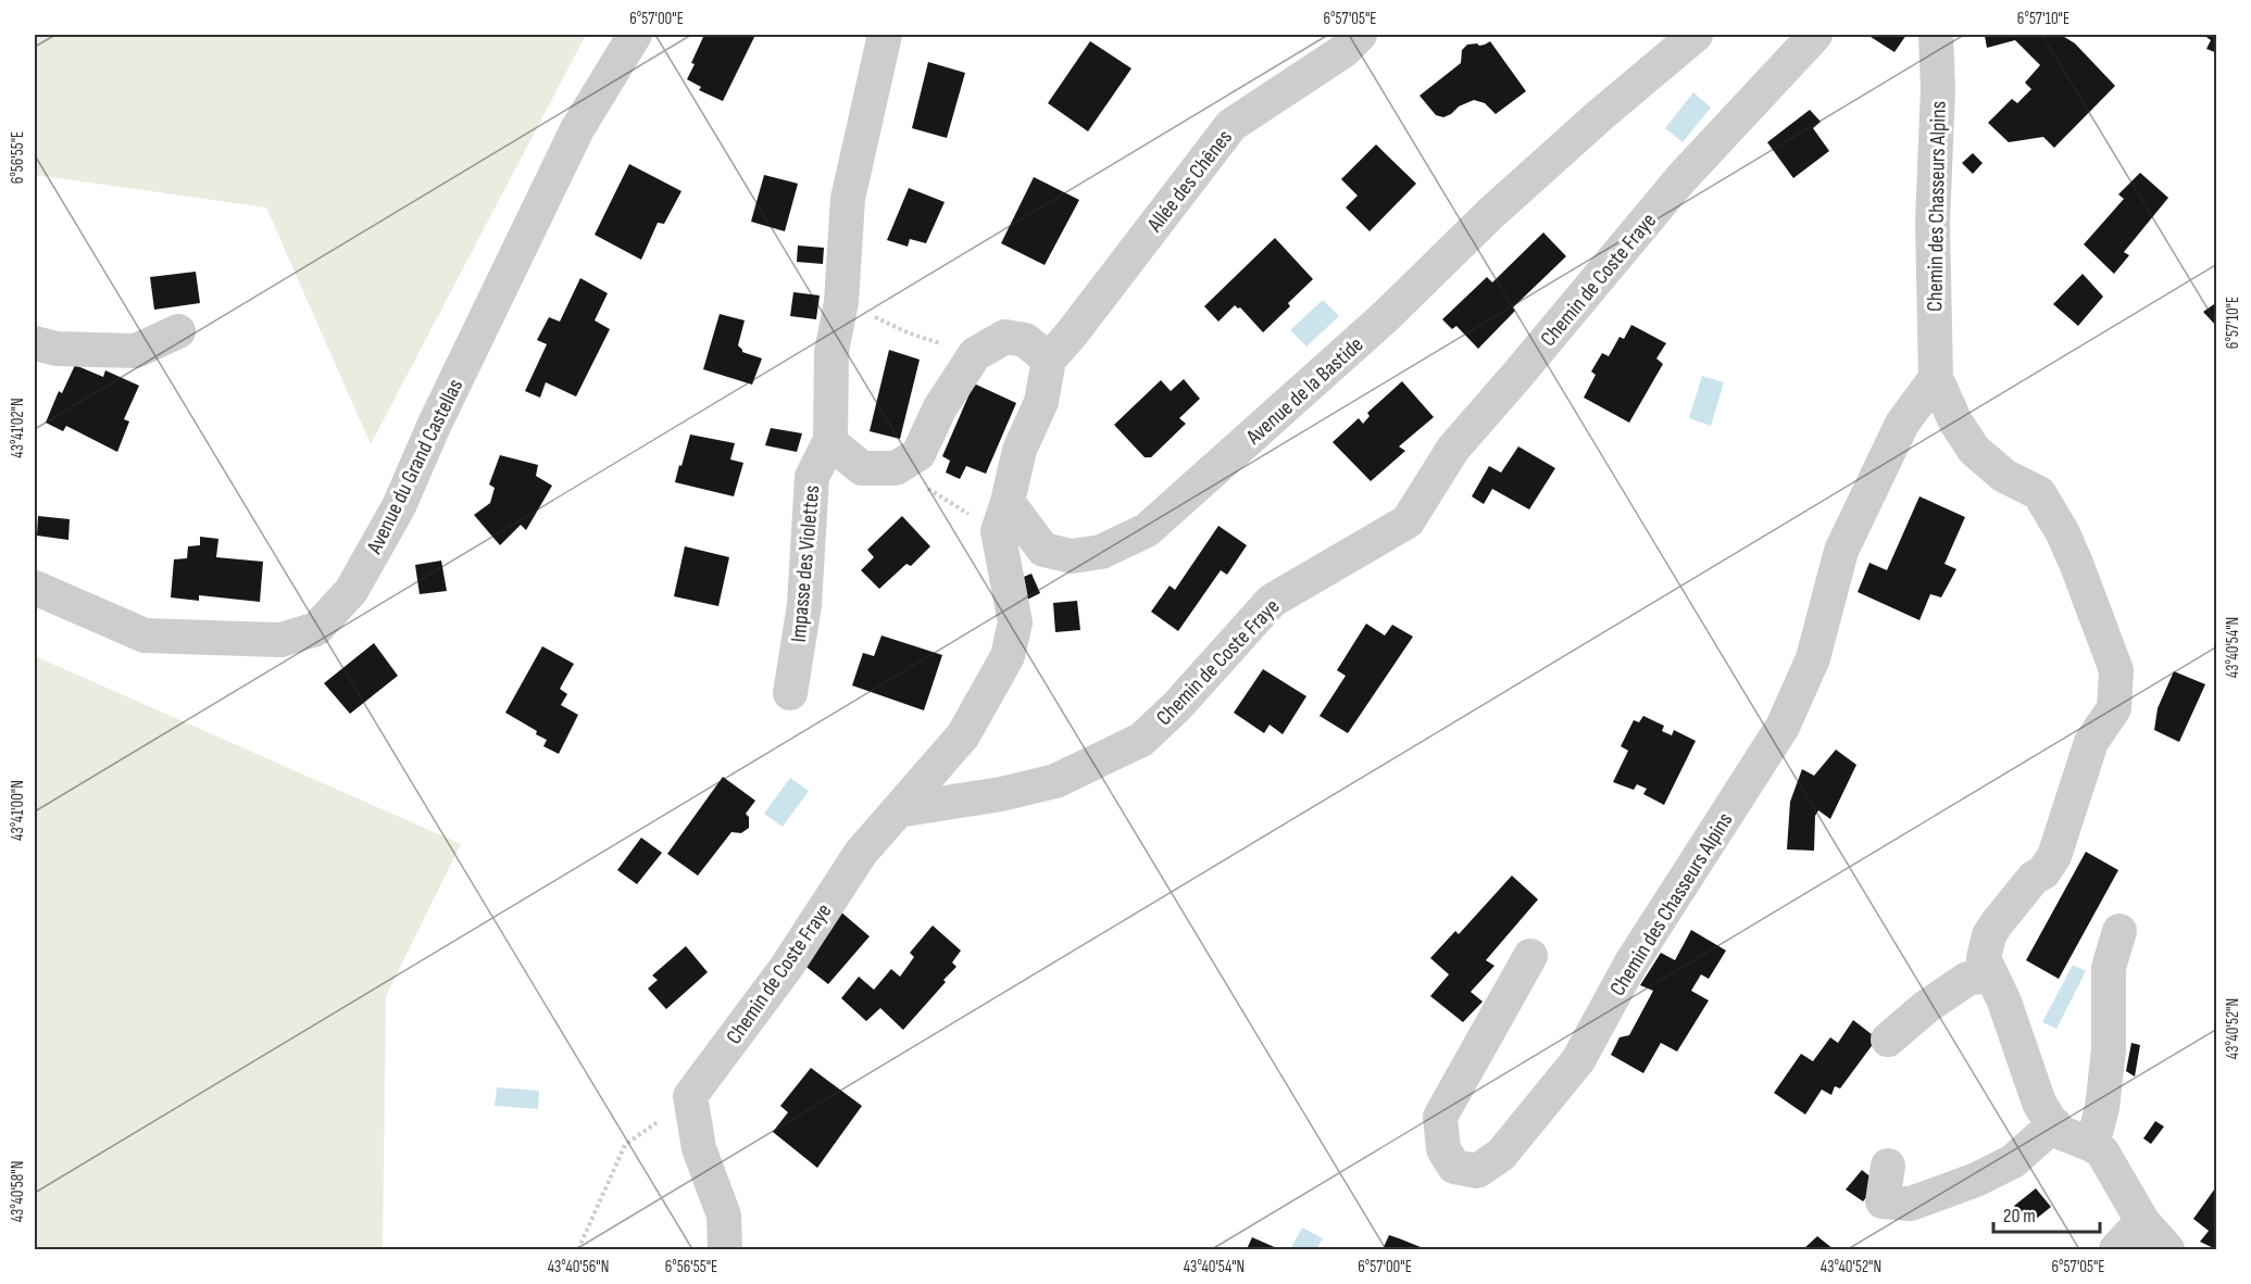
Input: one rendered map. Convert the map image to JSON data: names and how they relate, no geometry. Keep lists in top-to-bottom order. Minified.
{"streets":{"street":["Allée des Chênes","Chemin des Chasseurs Alpins","Chemin de Coste Fraye","Avenue de la Bastide","Avenue du Grand Castellas","Impasse des Violettes"]},"scale_bar":"20 m","coordinates":["6°57'00\"E","6°57'05\"E","6°57'10\"E","6°56'55\"E","43°41'02\"N","43°40'54\"N","43°41'00\"N","43°40'52\"N","43°40'58\"N","43°40'56\"N"]}
